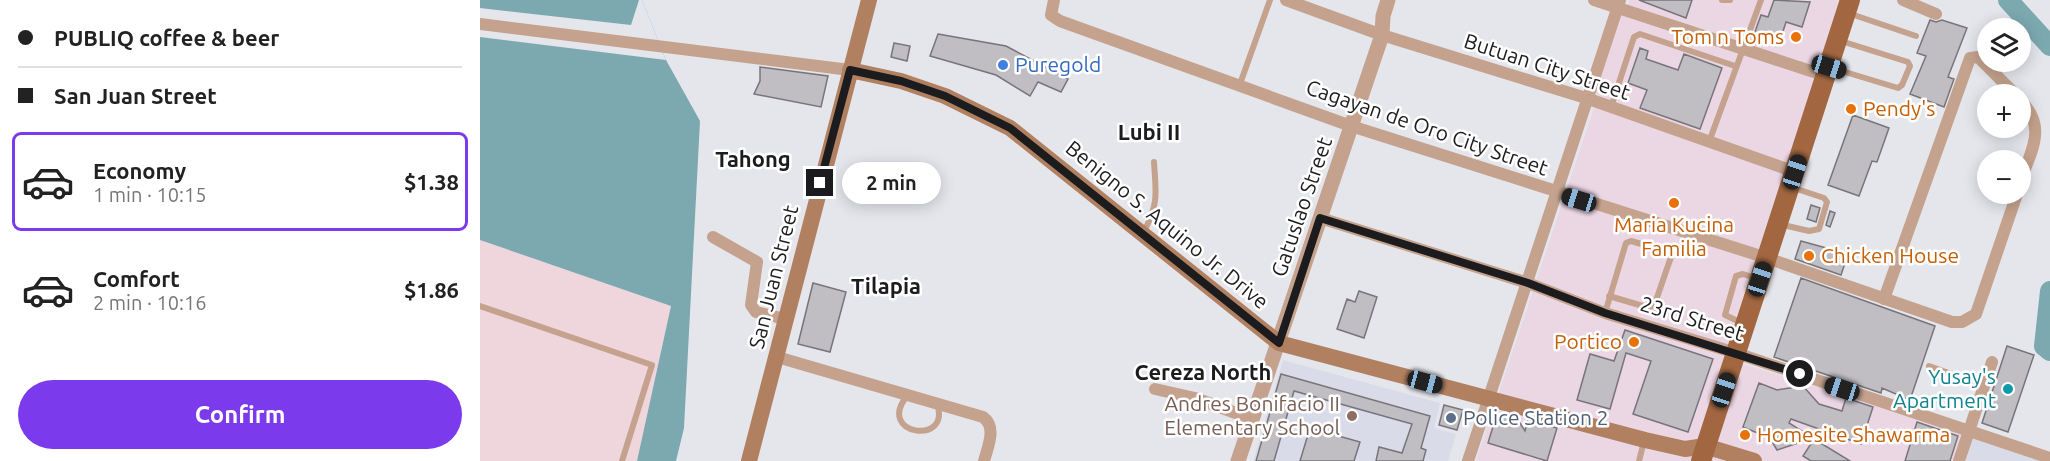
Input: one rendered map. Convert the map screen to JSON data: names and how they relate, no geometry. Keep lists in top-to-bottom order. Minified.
{"streets":{"main road":["Benigno S. Aquino Jr. Drive","San Juan Street"],"street":["Butuan City Street","Cagayan de Oro City Street","Gatuslao Street","23rd Street"]},"crossings":[["Butuan City Street","Gatuslao Street"],["Cagayan de Oro City Street","Gatuslao Street"],["Gatuslao Street","Benigno S. Aquino Jr. Drive"],["Gatuslao Street","23rd Street"],["Benigno S. Aquino Jr. Drive","San Juan Street"]],"districts":["Lubi II","Tahong","Tilapia","Cereza North"],"places":["Tom n Toms","Puregold","Pendy's","Maria Kucina Familia","Chicken House","Portico","Yusay's Apartment","Andres Bonifacio II Elementary School","Police Station 2","Homesite Shawarma"],"page":{"banner":["PUBLIQ coffee & beer","San Juan Street"],"map_buttons":["+","−"],"list":[{"name":"Economy","note":"1 min · 10:15","value":"$1.38"},{"name":"Comfort","note":"2 min · 10:16","value":"$1.86"}],"bubble":"2 min","buttons":"Confirm"}}
